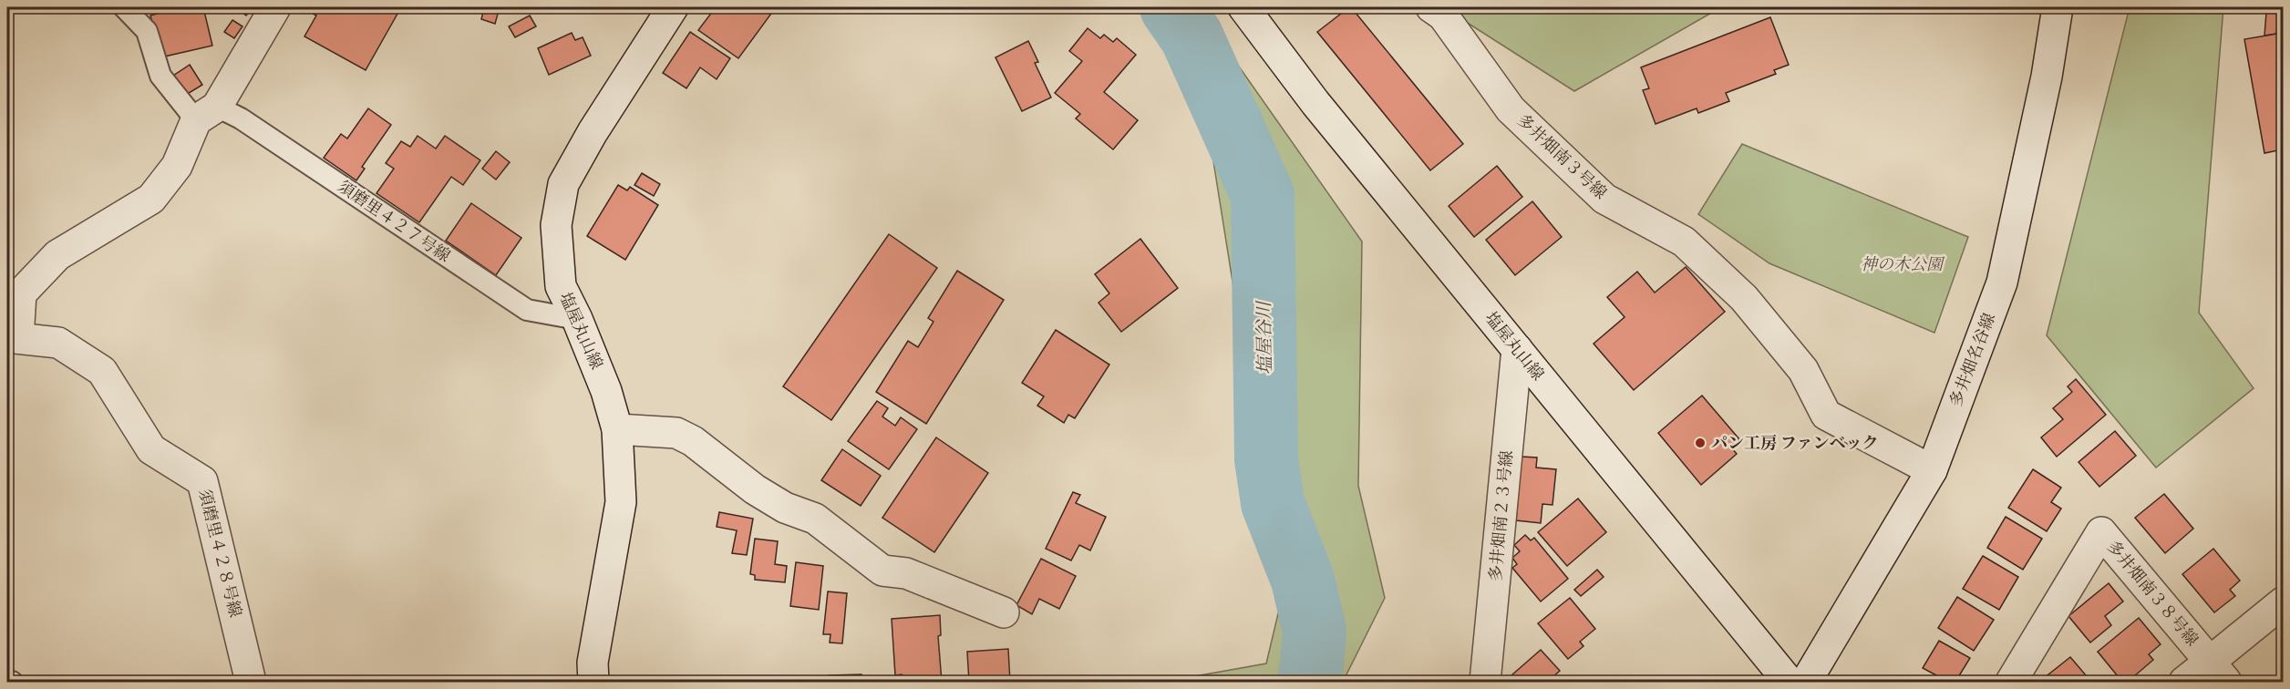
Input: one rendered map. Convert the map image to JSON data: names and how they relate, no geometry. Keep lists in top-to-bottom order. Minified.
{"streets":{"street":["多井畑南３号線","塩屋丸山線","多井畑名谷線","多井畑南２３号線","須磨里４２８号線","多井畑南３８号線"],"lane":["須磨里４２７号線"]},"crossings":[["多井畑南３号線","多井畑名谷線"],["須磨里４２７号線","塩屋丸山線"],["塩屋丸山線","多井畑南２３号線"]],"water":["塩屋谷川"],"parks":["神の木公園"],"places":["パン工房 ファンベック"]}
